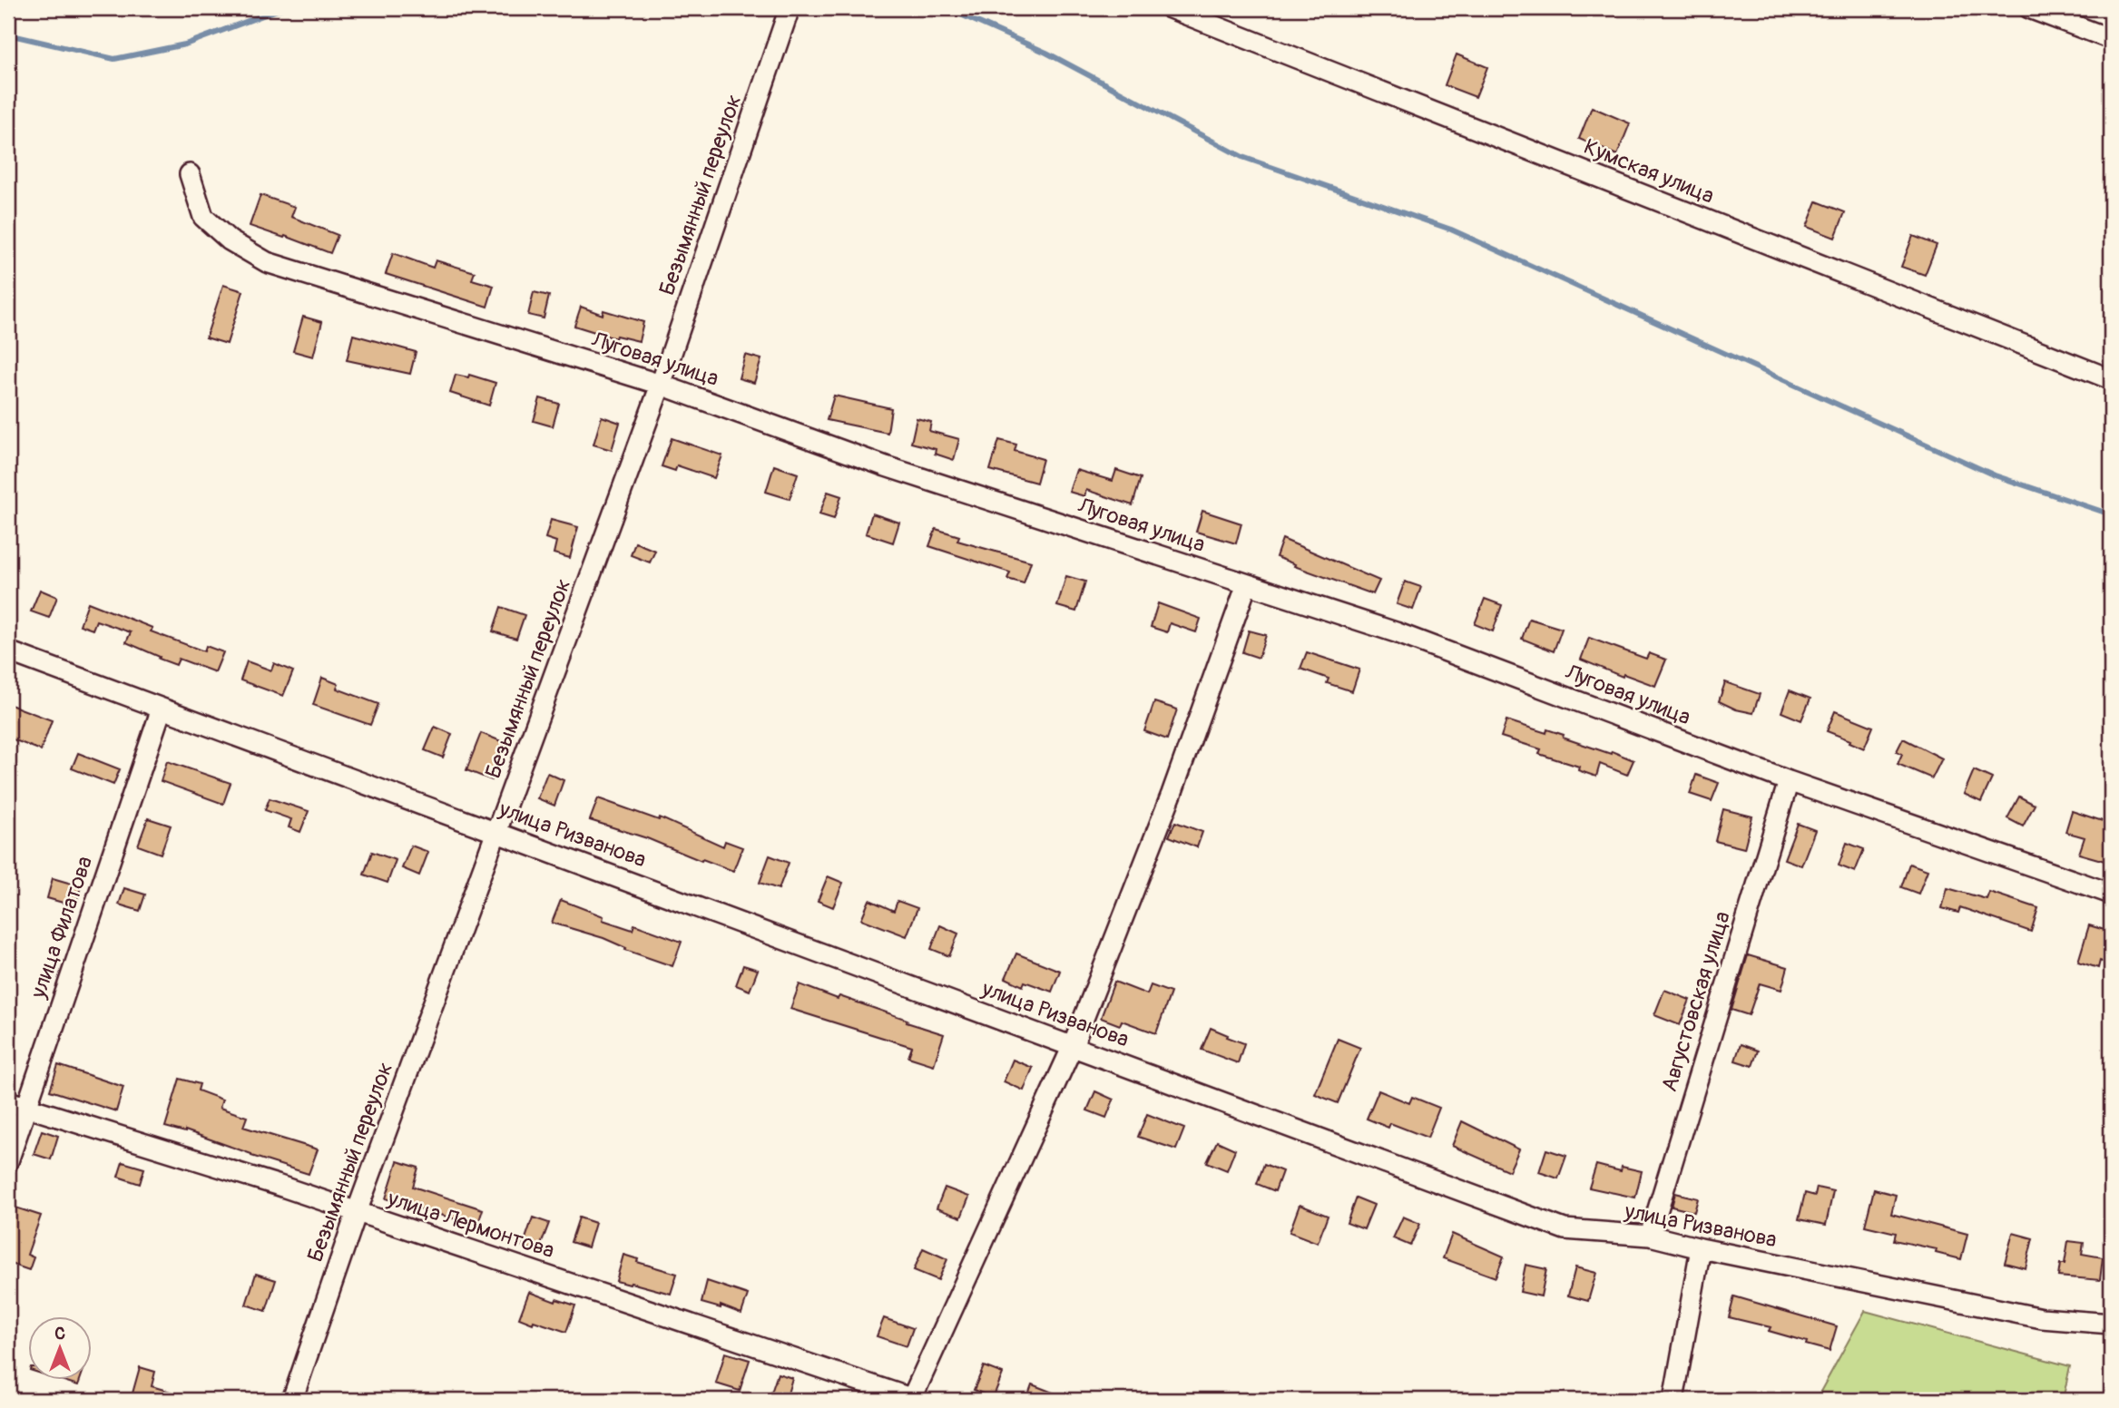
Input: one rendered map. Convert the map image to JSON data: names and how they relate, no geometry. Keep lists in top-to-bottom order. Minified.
{"streets":{"street":["Кумская улица","Безымянный переулок","Луговая улица","улица Ризванова","улица Филатова","Августовская улица","улица Лермонтова"]},"crossings":[["Безымянный переулок","Луговая улица"],["Безымянный переулок","улица Ризванова"],["Безымянный переулок","улица Лермонтова"],["Луговая улица","Августовская улица"],["улица Ризванова","улица Филатова"],["улица Ризванова","Августовская улица"],["улица Филатова","улица Лермонтова"]],"north":"top"}
